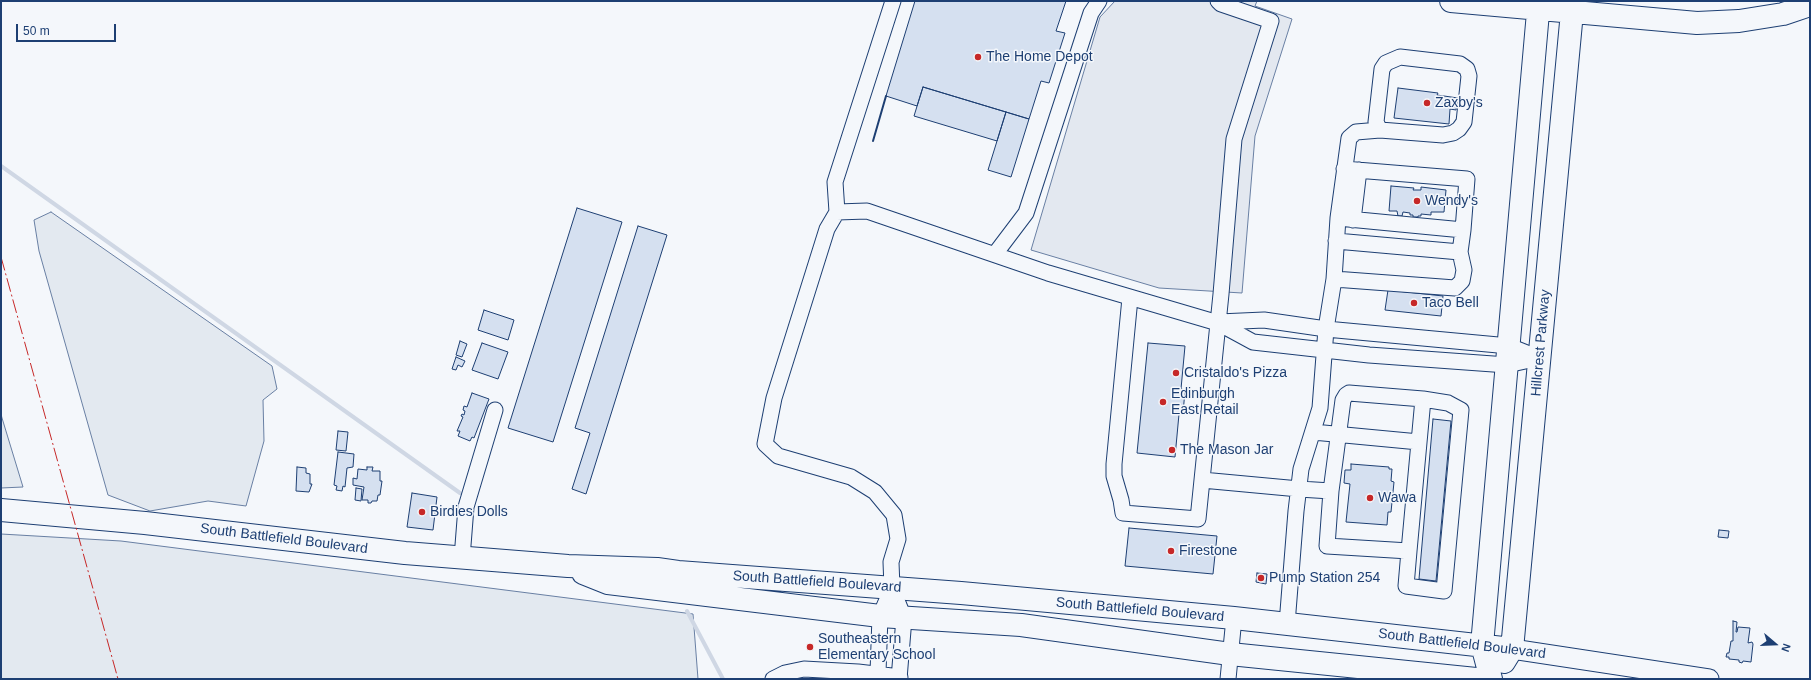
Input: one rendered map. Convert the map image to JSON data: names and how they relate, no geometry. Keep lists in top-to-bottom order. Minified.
{"streets":{"highway":["Hillcrest Parkway","South Battlefield Boulevard"]},"crossings":[["Hillcrest Parkway","South Battlefield Boulevard"]],"places":["The Home Depot","Zaxby's","Wendy's","Taco Bell","Cristaldo's Pizza","Edinburgh East Retail","The Mason Jar","Wawa","Birdies Dolls","Firestone","Pump Station 254","Southeastern Elementary School"],"scale_bar":"50 m","north":"right"}
